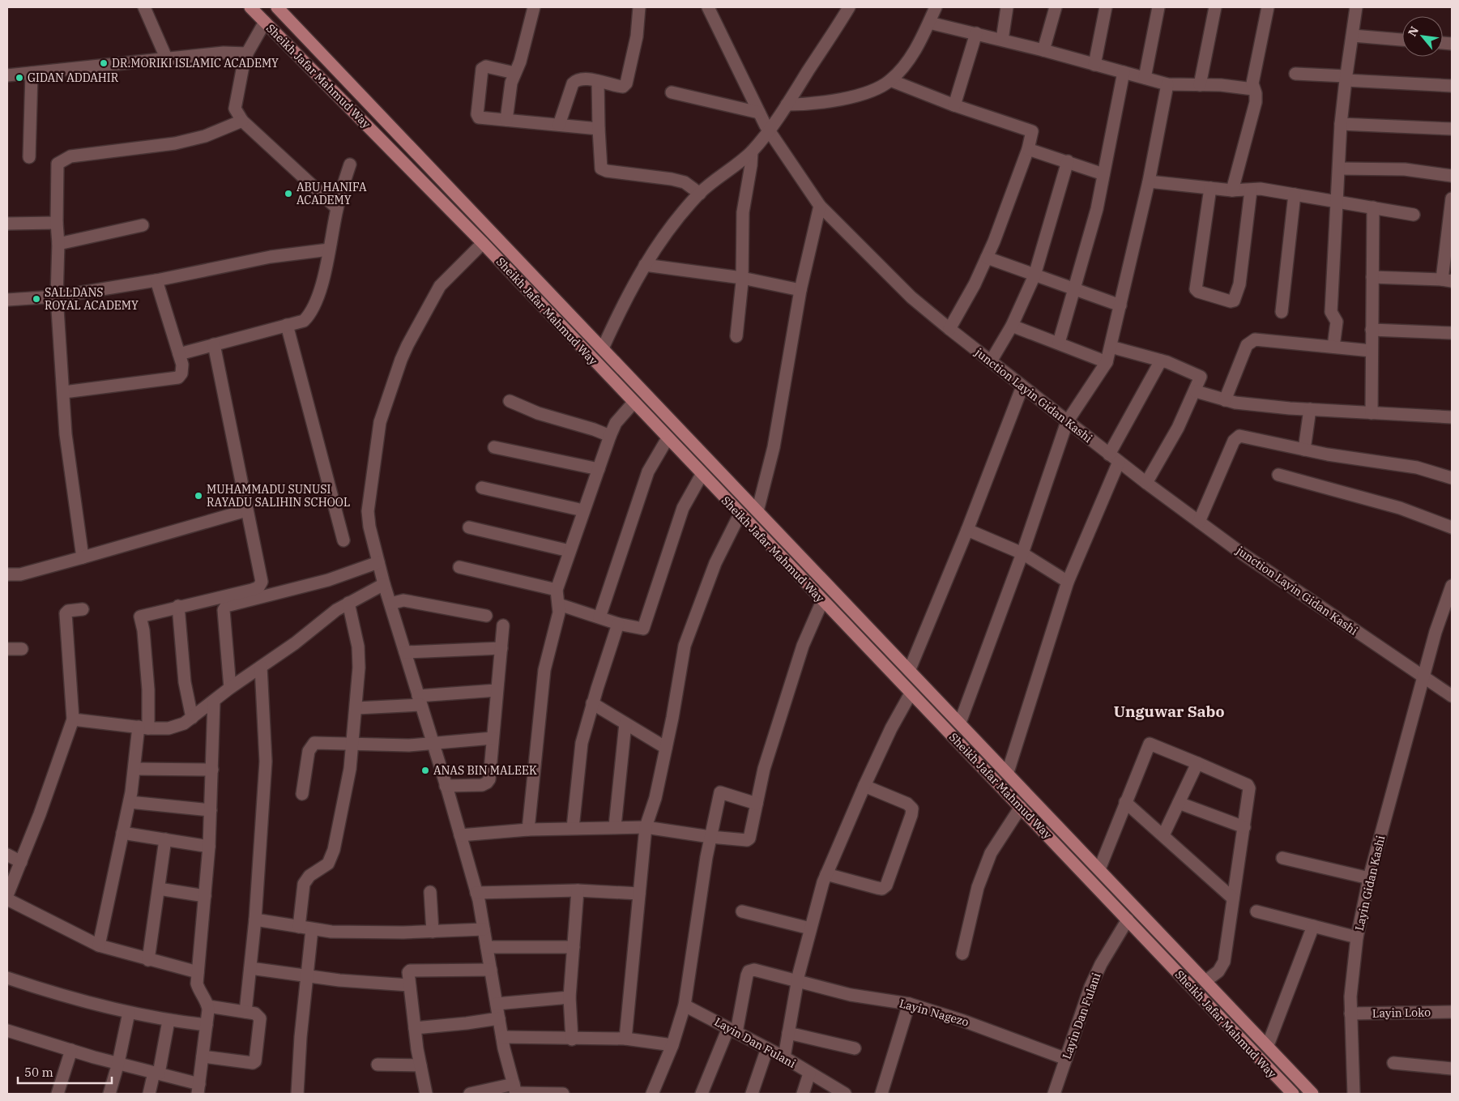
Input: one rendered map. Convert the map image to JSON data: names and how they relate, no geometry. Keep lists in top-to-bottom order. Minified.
{"streets":{"main road":["Sheikh Jafar Mahmud Way"],"street":["junction Layin Gidan Kashi","Layin Gidan Kashi","Layin Nagezo","Layin Loko","Layin Dan Fulani"]},"crossings":[["Sheikh Jafar Mahmud Way","Layin Dan Fulani"],["junction Layin Gidan Kashi","Layin Gidan Kashi"],["Layin Gidan Kashi","Layin Loko"],["Layin Nagezo","Layin Dan Fulani"]],"districts":["Unguwar Sabo"],"places":["DR.MORIKI ISLAMIC ACADEMY","GIDAN ADDAHIR","ABU HANIFA ACADEMY","SALLDANS ROYAL ACADEMY","MUHAMMADU SUNUSI RAYADU SALIHIN SCHOOL","ANAS BIN MALEEK"],"scale_bar":"50 m","north":"top left"}
